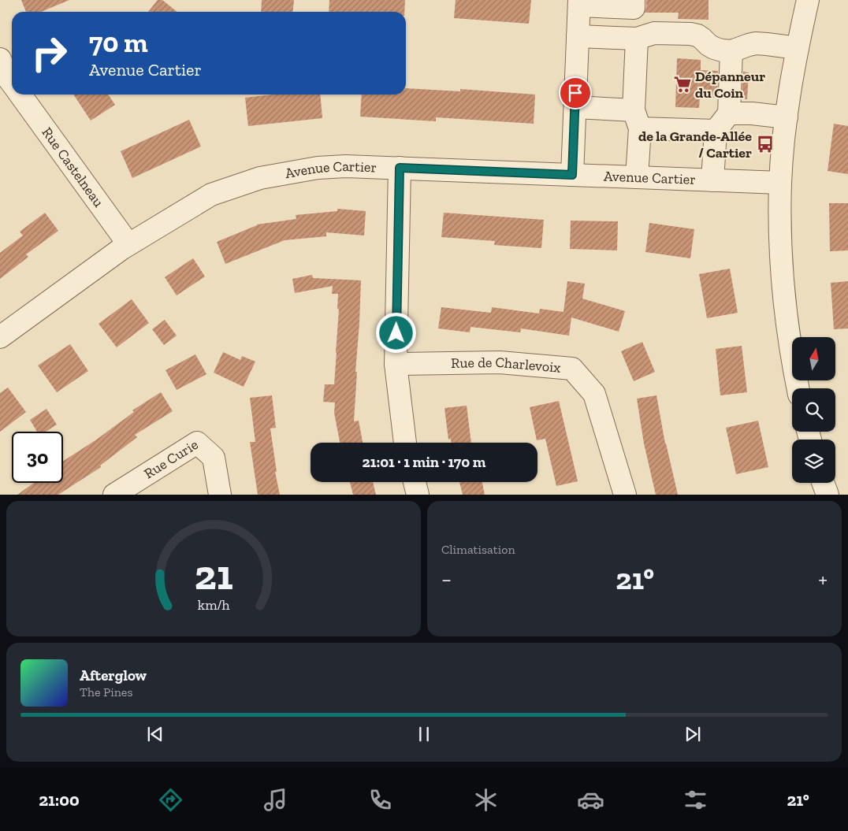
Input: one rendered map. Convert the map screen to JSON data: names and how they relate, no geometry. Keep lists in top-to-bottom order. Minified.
{"streets":{"street":["Rue Castelneau","Avenue Cartier","Rue de Charlevoix","Rue Curie"]},"crossings":[["Rue Castelneau","Avenue Cartier"]],"places":{"supermarket":["Dépanneur du Coin"],"bus stop":["de la Grande-Allée / Cartier"]},"north":"top","page":{"turn":["70 m","Avenue Cartier"],"limit":"30","trip":"21:01 · 1 min · 170 m","tile":"Climatisation","heat":["−","21°","+"],"song":["Afterglow","The Pines"],"tabs":["21:00","21°"],"gauge":["21","km/h"]}}
